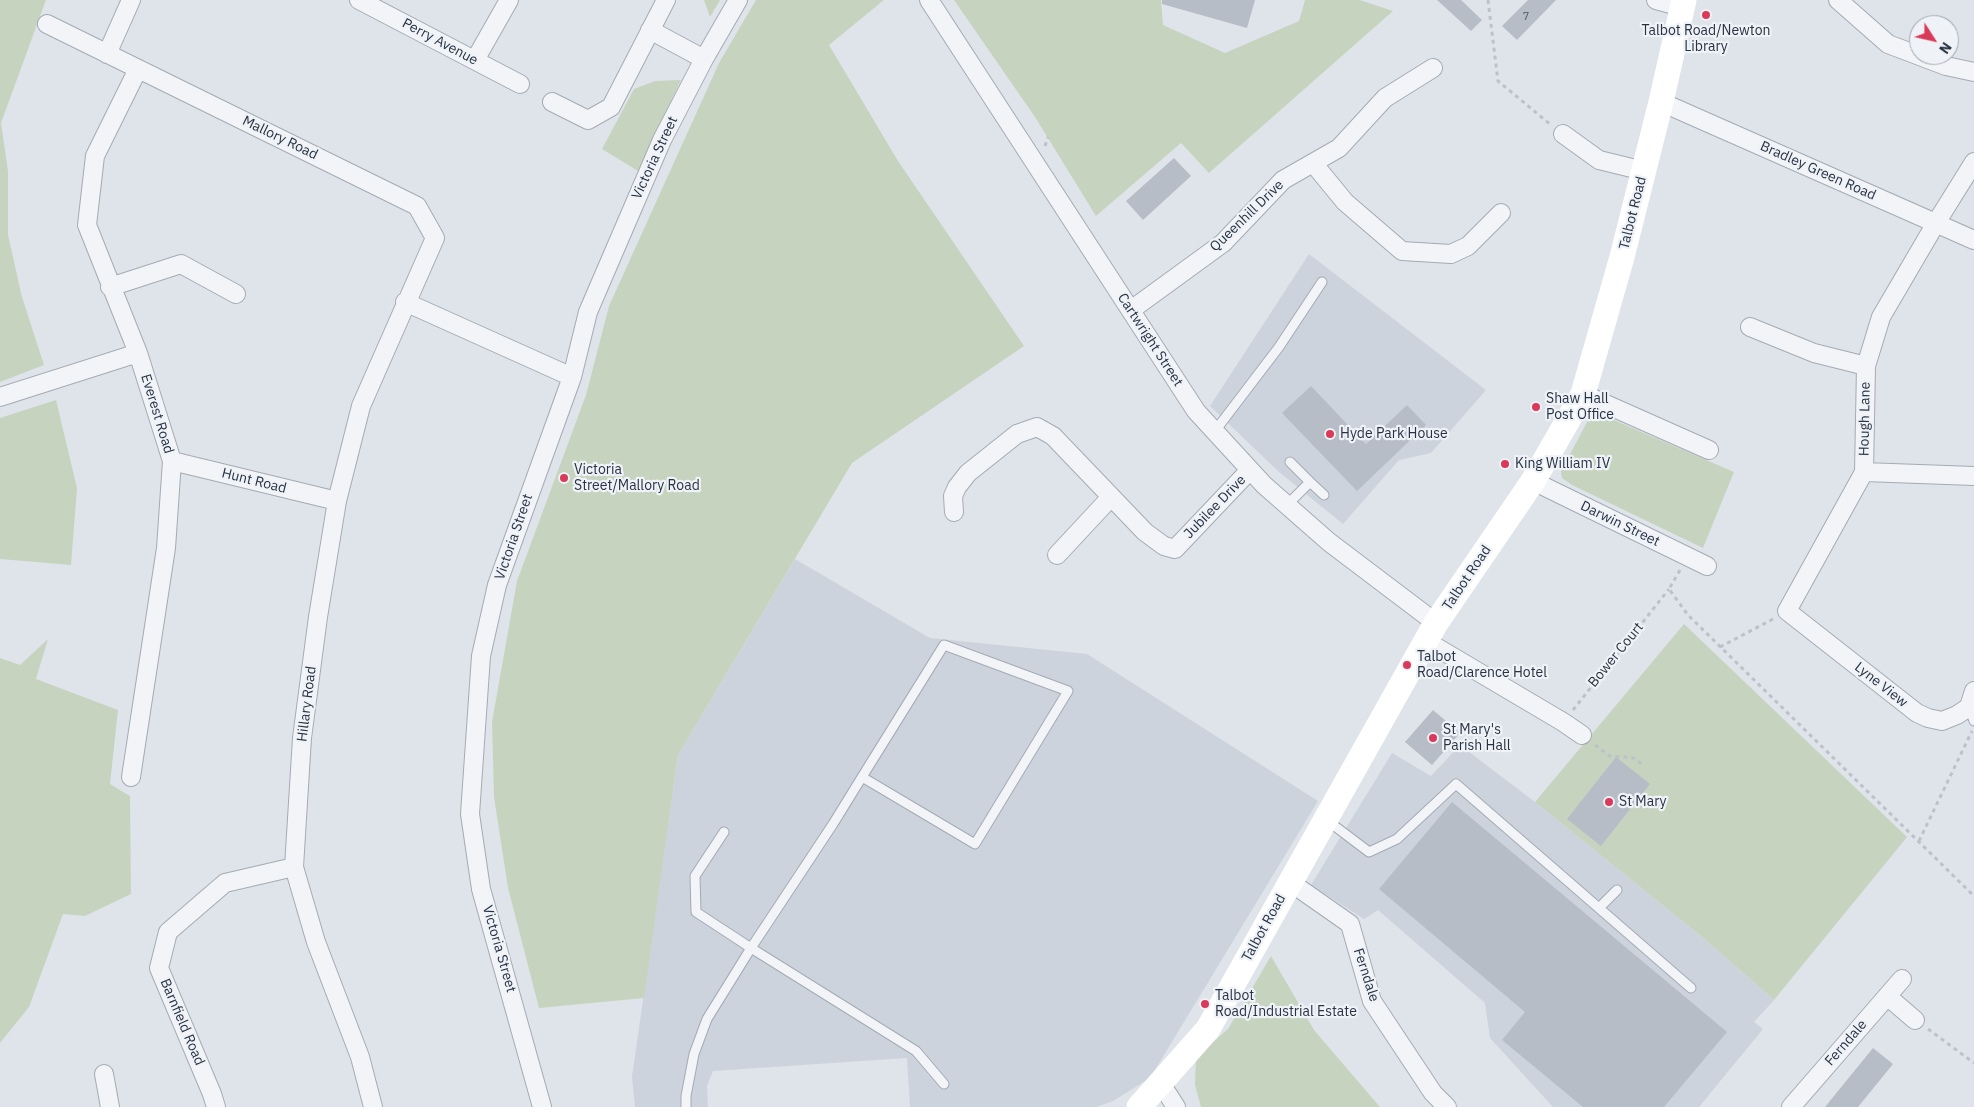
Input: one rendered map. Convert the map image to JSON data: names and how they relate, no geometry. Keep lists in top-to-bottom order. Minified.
{"streets":{"street":["Perry Avenue","Mallory Road","Victoria Street","Bradley Green Road","Talbot Road","Queenhill Drive","Cartwright Street","Everest Road","Hough Lane","Hunt Road","Jubilee Drive","Darwin Street","Lyne View","Hillary Road","Ferndale","Barnfield Road"],"path":["Bower Court"]},"crossings":[["Mallory Road","Everest Road"],["Mallory Road","Hillary Road"],["Bradley Green Road","Talbot Road"],["Bradley Green Road","Hough Lane"],["Talbot Road","Cartwright Street"],["Talbot Road","Darwin Street"],["Talbot Road","Ferndale"],["Queenhill Drive","Cartwright Street"],["Cartwright Street","Jubilee Drive"],["Cartwright Street","Bower Court"],["Everest Road","Hunt Road"],["Hough Lane","Lyne View"],["Hunt Road","Hillary Road"],["Darwin Street","Bower Court"],["Hillary Road","Barnfield Road"]],"places":["Talbot Road/Newton Library","Shaw Hall Post Office","Hyde Park House","King William IV","Victoria Street/Mallory Road","Talbot Road/Clarence Hotel","St Mary's Parish Hall","St Mary","Talbot Road/Industrial Estate"],"house_numbers":["7"],"north":"bottom right"}
